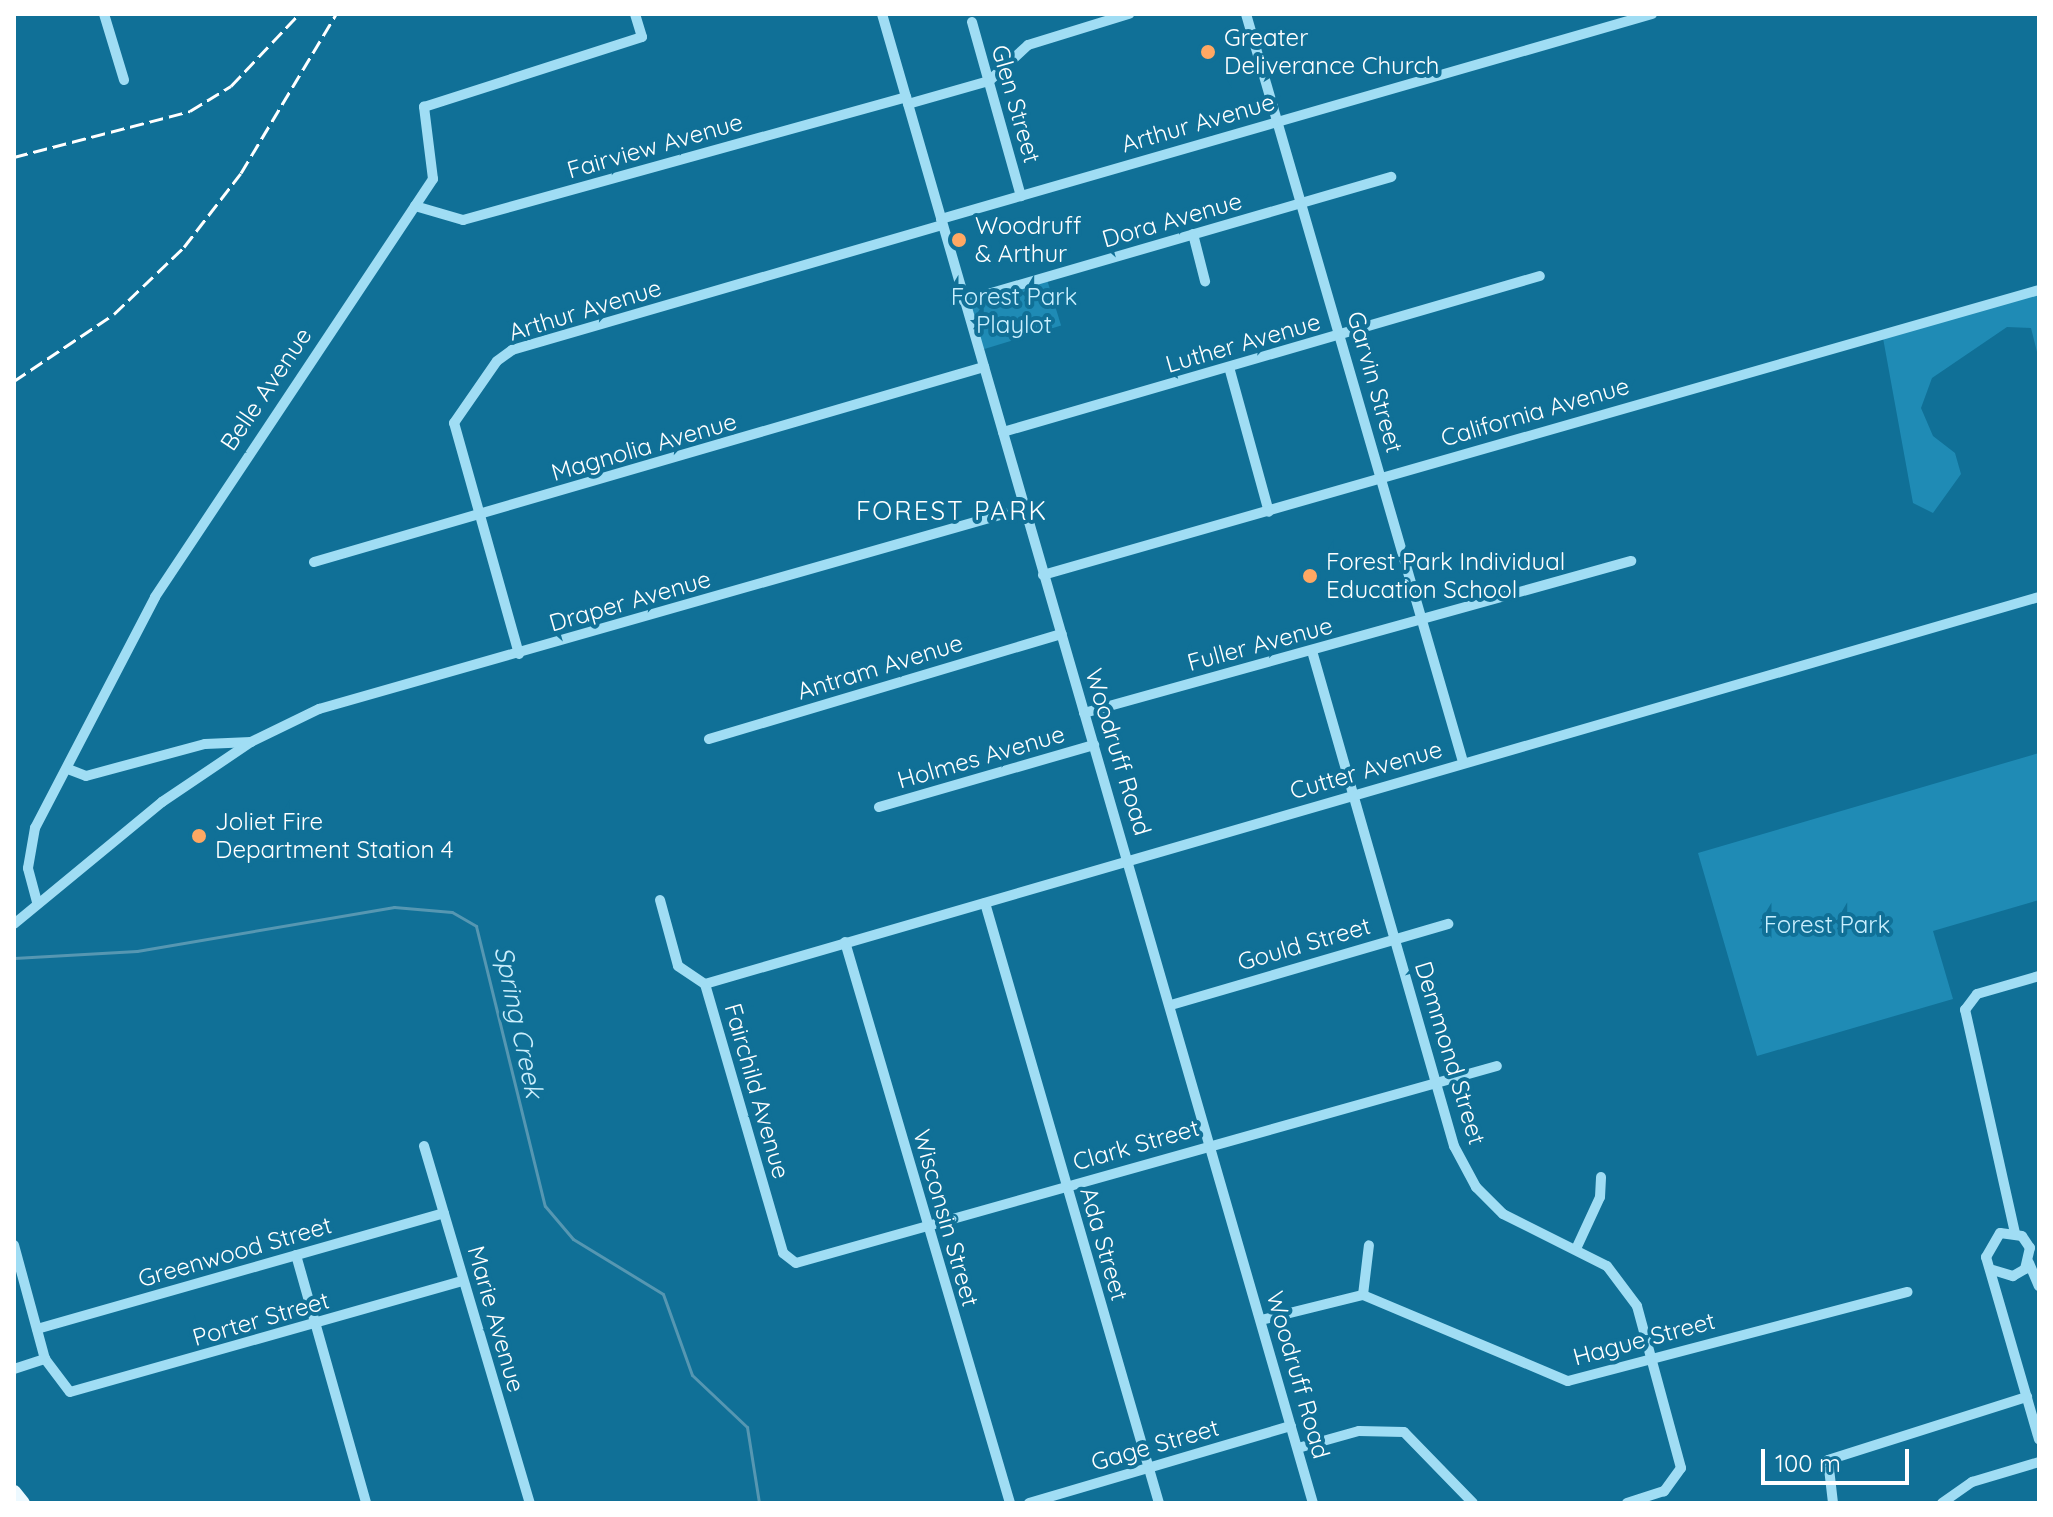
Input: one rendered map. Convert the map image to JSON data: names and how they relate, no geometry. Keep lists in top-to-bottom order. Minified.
{"streets":{"street":["Glen Street","Arthur Avenue","Fairview Avenue","Dora Avenue","Luther Avenue","Garvin Street","Belle Avenue","California Avenue","Magnolia Avenue","Draper Avenue","Fuller Avenue","Antram Avenue","Woodruff Road","Holmes Avenue","Cutter Avenue","Gould Street","Demmond Street","Fairchild Avenue","Clark Street","Wisconsin Street","Ada Street","Greenwood Street","Porter Street","Marie Avenue","Hague Street","Gage Street"]},"crossings":[["Glen Street","Arthur Avenue"],["Glen Street","Fairview Avenue"],["Arthur Avenue","Garvin Street"],["Arthur Avenue","Magnolia Avenue"],["Arthur Avenue","Woodruff Road"],["Fairview Avenue","Belle Avenue"],["Fairview Avenue","Woodruff Road"],["Dora Avenue","Garvin Street"],["Dora Avenue","Woodruff Road"],["Luther Avenue","Garvin Street"],["Luther Avenue","Woodruff Road"],["Garvin Street","California Avenue"],["Garvin Street","Fuller Avenue"],["Garvin Street","Cutter Avenue"],["Belle Avenue","Draper Avenue"],["California Avenue","Woodruff Road"],["Magnolia Avenue","Woodruff Road"],["Draper Avenue","Woodruff Road"],["Fuller Avenue","Woodruff Road"],["Fuller Avenue","Demmond Street"],["Antram Avenue","Woodruff Road"],["Woodruff Road","Holmes Avenue"],["Woodruff Road","Cutter Avenue"],["Woodruff Road","Gould Street"],["Woodruff Road","Clark Street"],["Woodruff Road","Gage Street"],["Cutter Avenue","Demmond Street"],["Cutter Avenue","Fairchild Avenue"],["Cutter Avenue","Wisconsin Street"],["Cutter Avenue","Ada Street"],["Gould Street","Demmond Street"],["Demmond Street","Clark Street"],["Demmond Street","Hague Street"],["Fairchild Avenue","Clark Street"],["Clark Street","Wisconsin Street"],["Clark Street","Ada Street"],["Ada Street","Gage Street"],["Greenwood Street","Marie Avenue"],["Porter Street","Marie Avenue"]],"districts":["FOREST PARK"],"water":["Spring Creek"],"parks":["Forest Park Playlot","Forest Park"],"places":["Greater Deliverance Church","Woodruff & Arthur","Forest Park Individual Education School","Joliet Fire Department Station 4"],"scale_bar":"100 m"}
